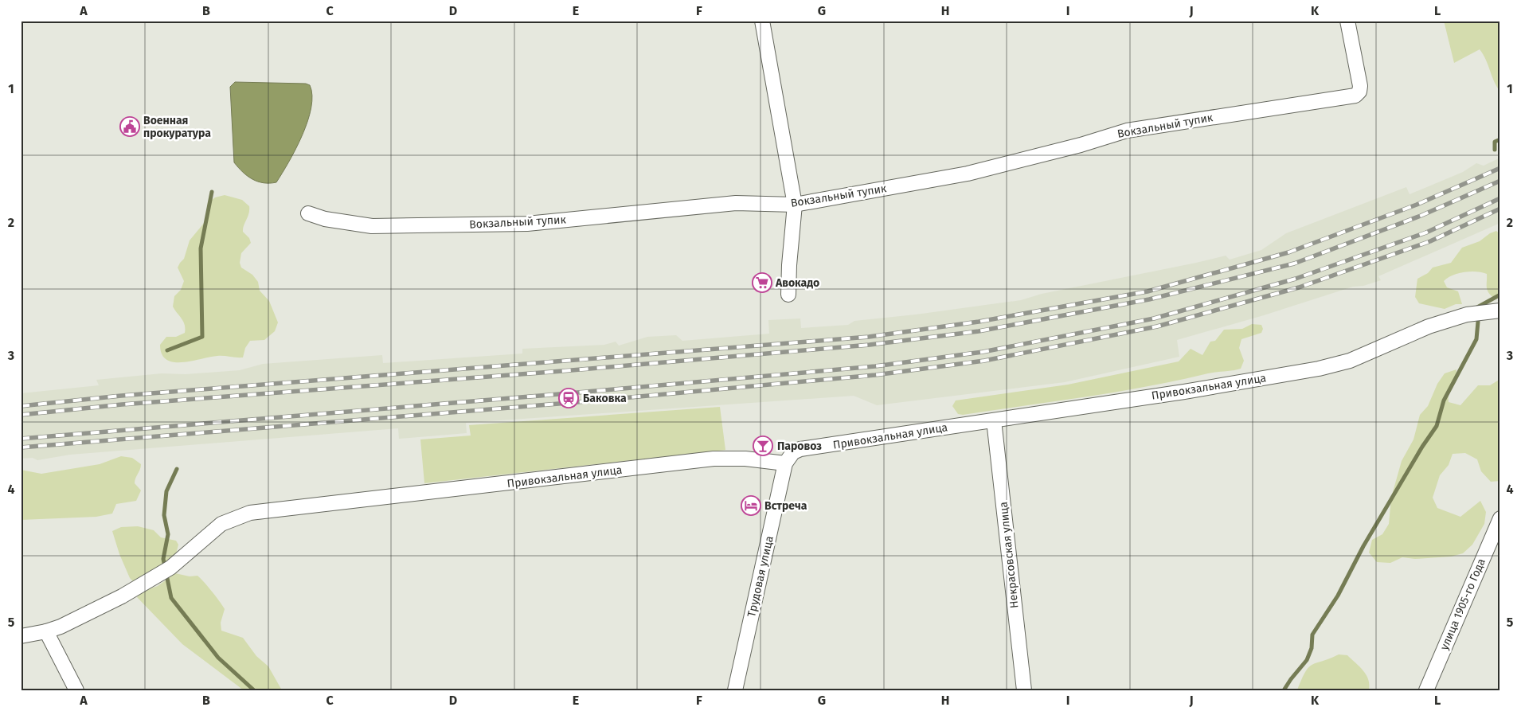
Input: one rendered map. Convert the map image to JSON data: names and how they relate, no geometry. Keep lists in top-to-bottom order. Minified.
{"streets":{"street":["Вокзальный тупик","Привокзальная улица","Некрасовская улица","Трудовая улица","улица 1905-го Года"]},"crossings":[["Привокзальная улица","Некрасовская улица"],["Привокзальная улица","Трудовая улица"]],"places":{"public building":["Военная прокуратура"],"supermarket":["Авокадо"],"station":["Баковка"],"bar":["Паровоз"],"hotel":["Встреча"]},"grid":{"columns":["A","B","C","D","E","F","G","H","I","J","K","L"],"rows":["1","2","3","4","5"]}}
